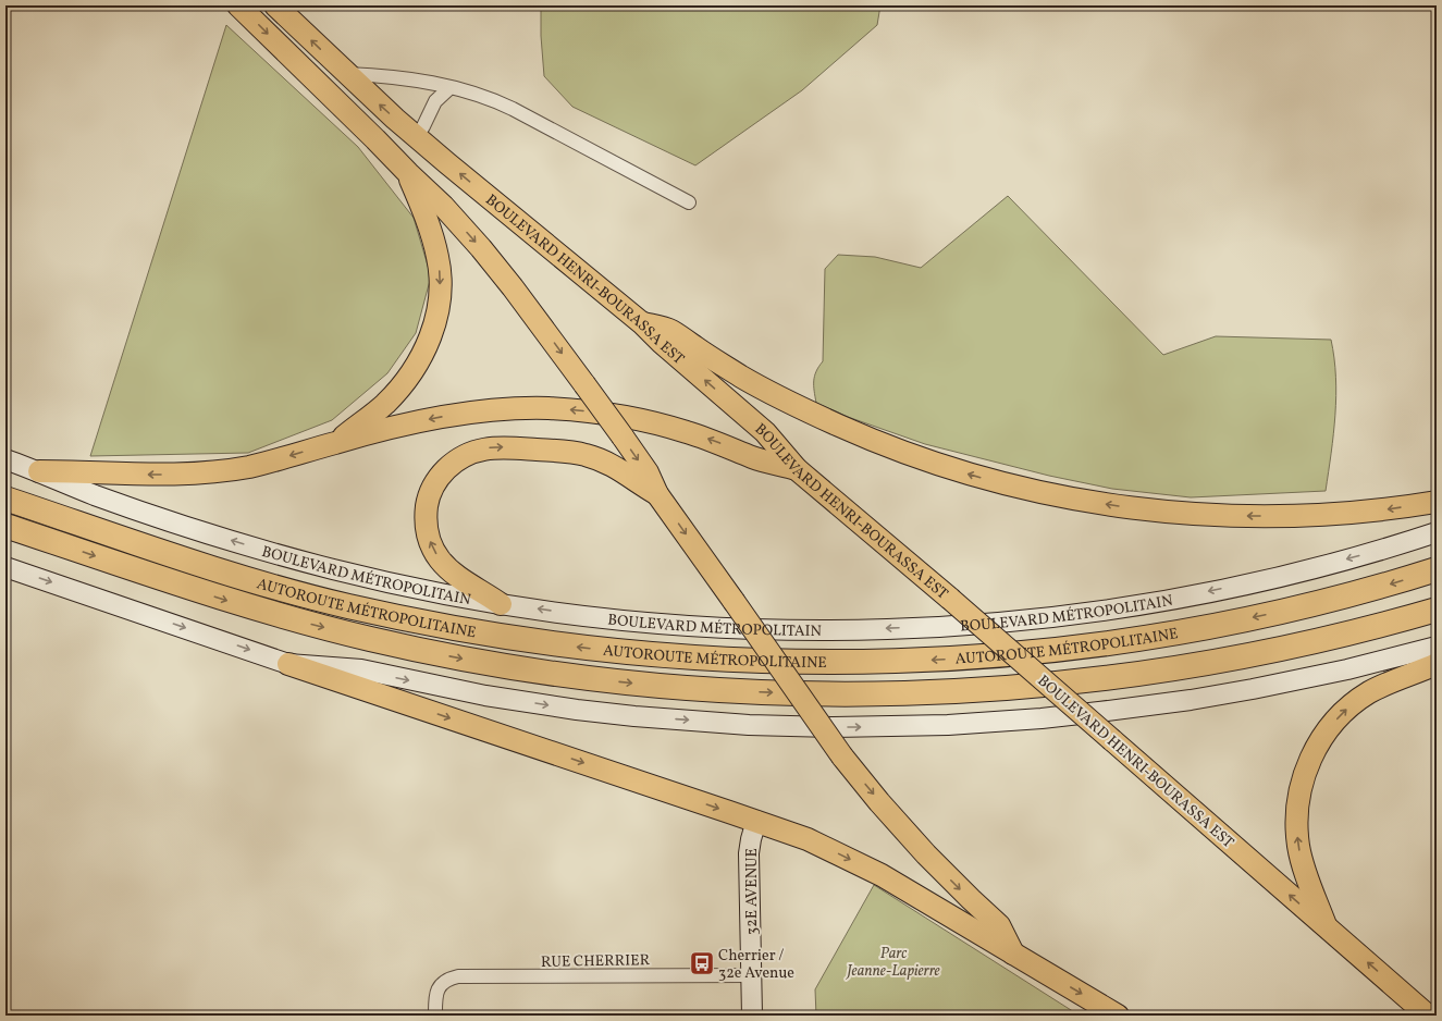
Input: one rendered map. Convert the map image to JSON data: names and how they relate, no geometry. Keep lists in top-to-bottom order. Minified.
{"streets":{"highway":["AUTOROUTE MÉTROPOLITAINE"],"main road":["BOULEVARD HENRI-BOURASSA EST","BOULEVARD MÉTROPOLITAIN","32E AVENUE"],"street":["RUE CHERRIER"]},"crossings":[["32E AVENUE","RUE CHERRIER"]],"parks":["Parc Jeanne-Lapierre"],"places":{"bus stop":["Cherrier / 32e Avenue"]}}
